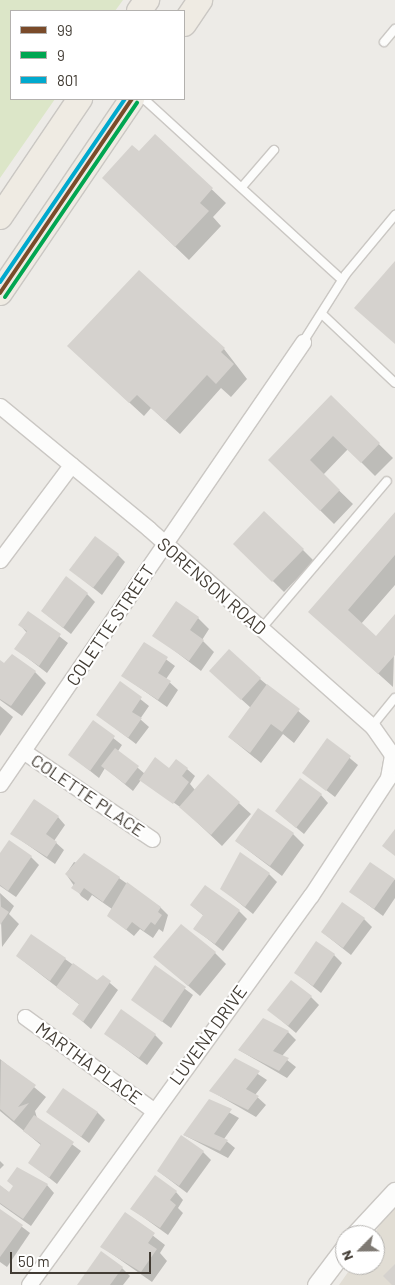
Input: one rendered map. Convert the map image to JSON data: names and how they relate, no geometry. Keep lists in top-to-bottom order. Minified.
{"streets":{"street":["SORENSON ROAD","COLETTE STREET","COLETTE PLACE","LUVENA DRIVE","MARTHA PLACE"]},"crossings":[["SORENSON ROAD","COLETTE STREET"],["SORENSON ROAD","LUVENA DRIVE"],["COLETTE STREET","COLETTE PLACE"],["LUVENA DRIVE","MARTHA PLACE"]],"lines":["transit line 99","transit line 801","transit line 9"],"legend":["99","9","801"],"scale_bar":"50 m","north":"bottom left"}
